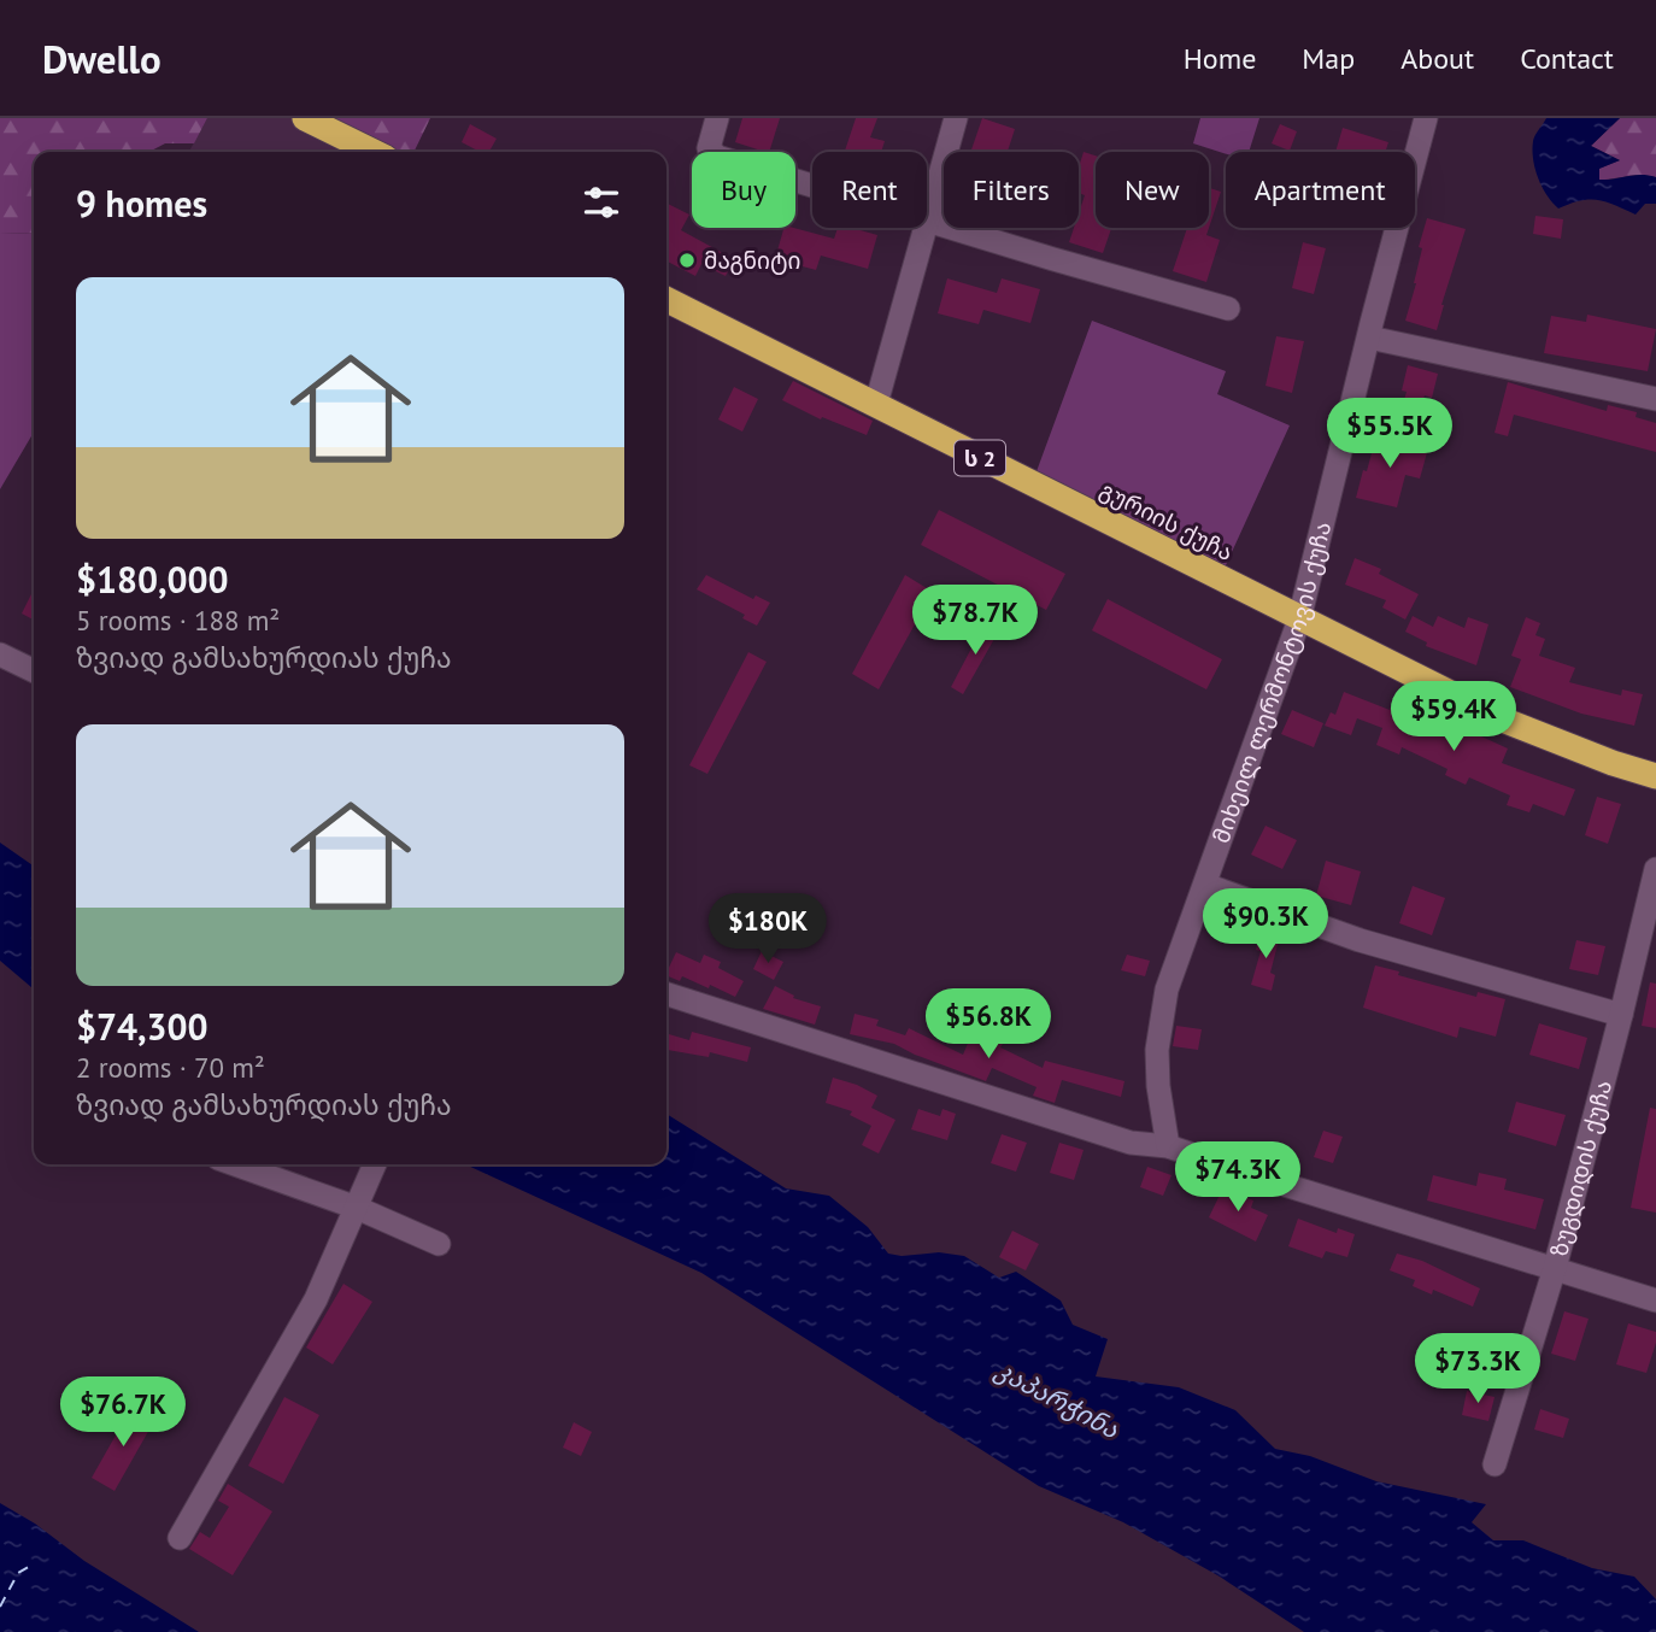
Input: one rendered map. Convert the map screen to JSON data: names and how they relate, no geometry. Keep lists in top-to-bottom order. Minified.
{"streets":{"highway":["ს 2","გურიის ქუჩა"],"street":["მიხეილ ლერმონტოვის ქუჩა","ზუგდიდის ქუჩა"]},"crossings":[["გურიის ქუჩა","მიხეილ ლერმონტოვის ქუჩა"]],"water":["კაპარჭინა"],"places":["მაგნიტი"],"page":{"header":"Dwello","nav":["Home","Map","About","Contact"],"chip":["Buy","Rent","Filters","New","Apartment"],"heading":"9 homes","list":[{"name":"$180,000","note":"5 rooms · 188 m² · ზვიად გამსახურდიას ქუჩა"},{"name":"$74,300","note":"2 rooms · 70 m² · ზვიად გამსახურდიას ქუჩა"}],"price":["$55.5K","$78.7K","$59.4K","$90.3K","$180K","$56.8K","$74.3K","$73.3K","$76.7K"]}}
